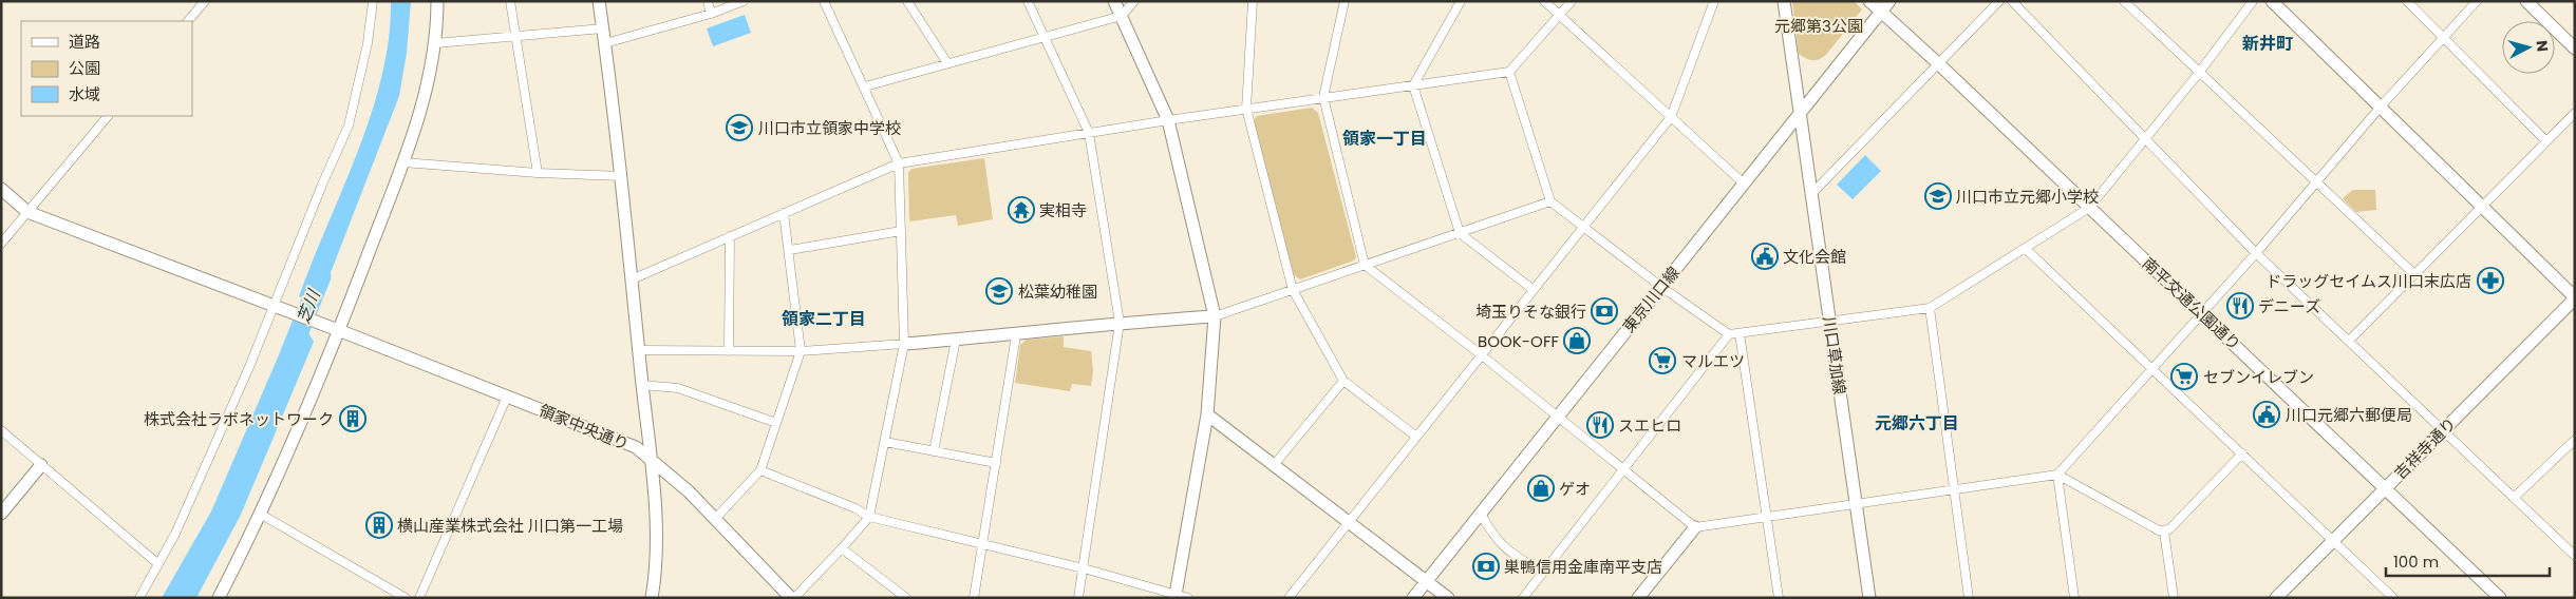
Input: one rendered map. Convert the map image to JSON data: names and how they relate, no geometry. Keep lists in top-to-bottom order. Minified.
{"streets":{"street":["東京川口線","南平交通公園通り","川口草加線","領家中央通り","吉祥寺通り"]},"crossings":[["東京川口線","南平交通公園通り"],["東京川口線","川口草加線"],["南平交通公園通り","吉祥寺通り"]],"districts":["新井町","領家一丁目","領家二丁目","元郷六丁目"],"water":["芝川"],"parks":["元郷第3公園"],"places":{"school or university":["川口市立領家中学校","川口市立元郷小学校","松葉幼稚園"],"temple":["実相寺"],"public building":["文化会館","川口元郷六郵便局"],"pharmacy":["ドラッグセイムス川口末広店"],"restaurant":["デニーズ","スエヒロ"],"bank":["埼玉りそな銀行","巣鴨信用金庫南平支店"],"shop":["BOOK-OFF","ゲオ"],"supermarket":["マルエツ","セブンイレブン"],"building":["株式会社ラボネットワーク","横山産業株式会社 川口第一工場"]},"legend":["道路","公園","水域"],"scale_bar":"100 m","north":"right"}
